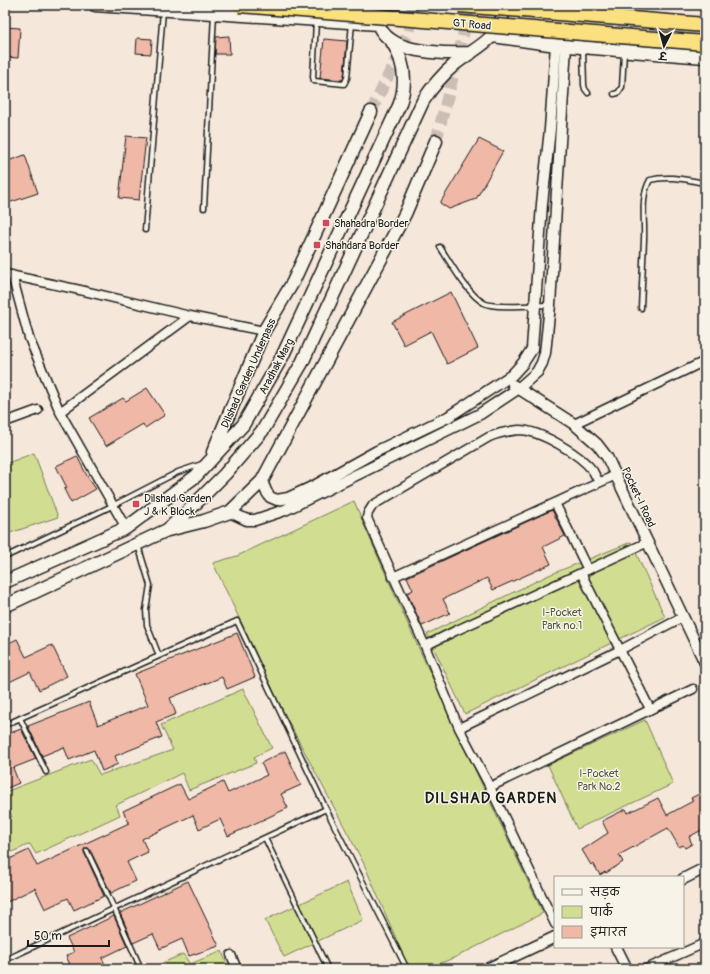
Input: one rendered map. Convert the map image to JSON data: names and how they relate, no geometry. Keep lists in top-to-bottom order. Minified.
{"streets":{"highway":["GT Road"],"main road":["Aradhak Marg","Dilshad Garden Underpass"],"street":["Pocket-I Road"]},"crossings":[["GT Road","Aradhak Marg"],["Aradhak Marg","Dilshad Garden Underpass"]],"districts":["DILSHAD GARDEN"],"parks":["I-Pocket Park no.1","I-Pocket Park No.2"],"places":{"transit":["Shahadra Border","Shahdara Border","Dilshad Garden J & K Block"]},"legend":["सड़क","पार्क","इमारत"],"scale_bar":"50 m","north":"bottom"}
